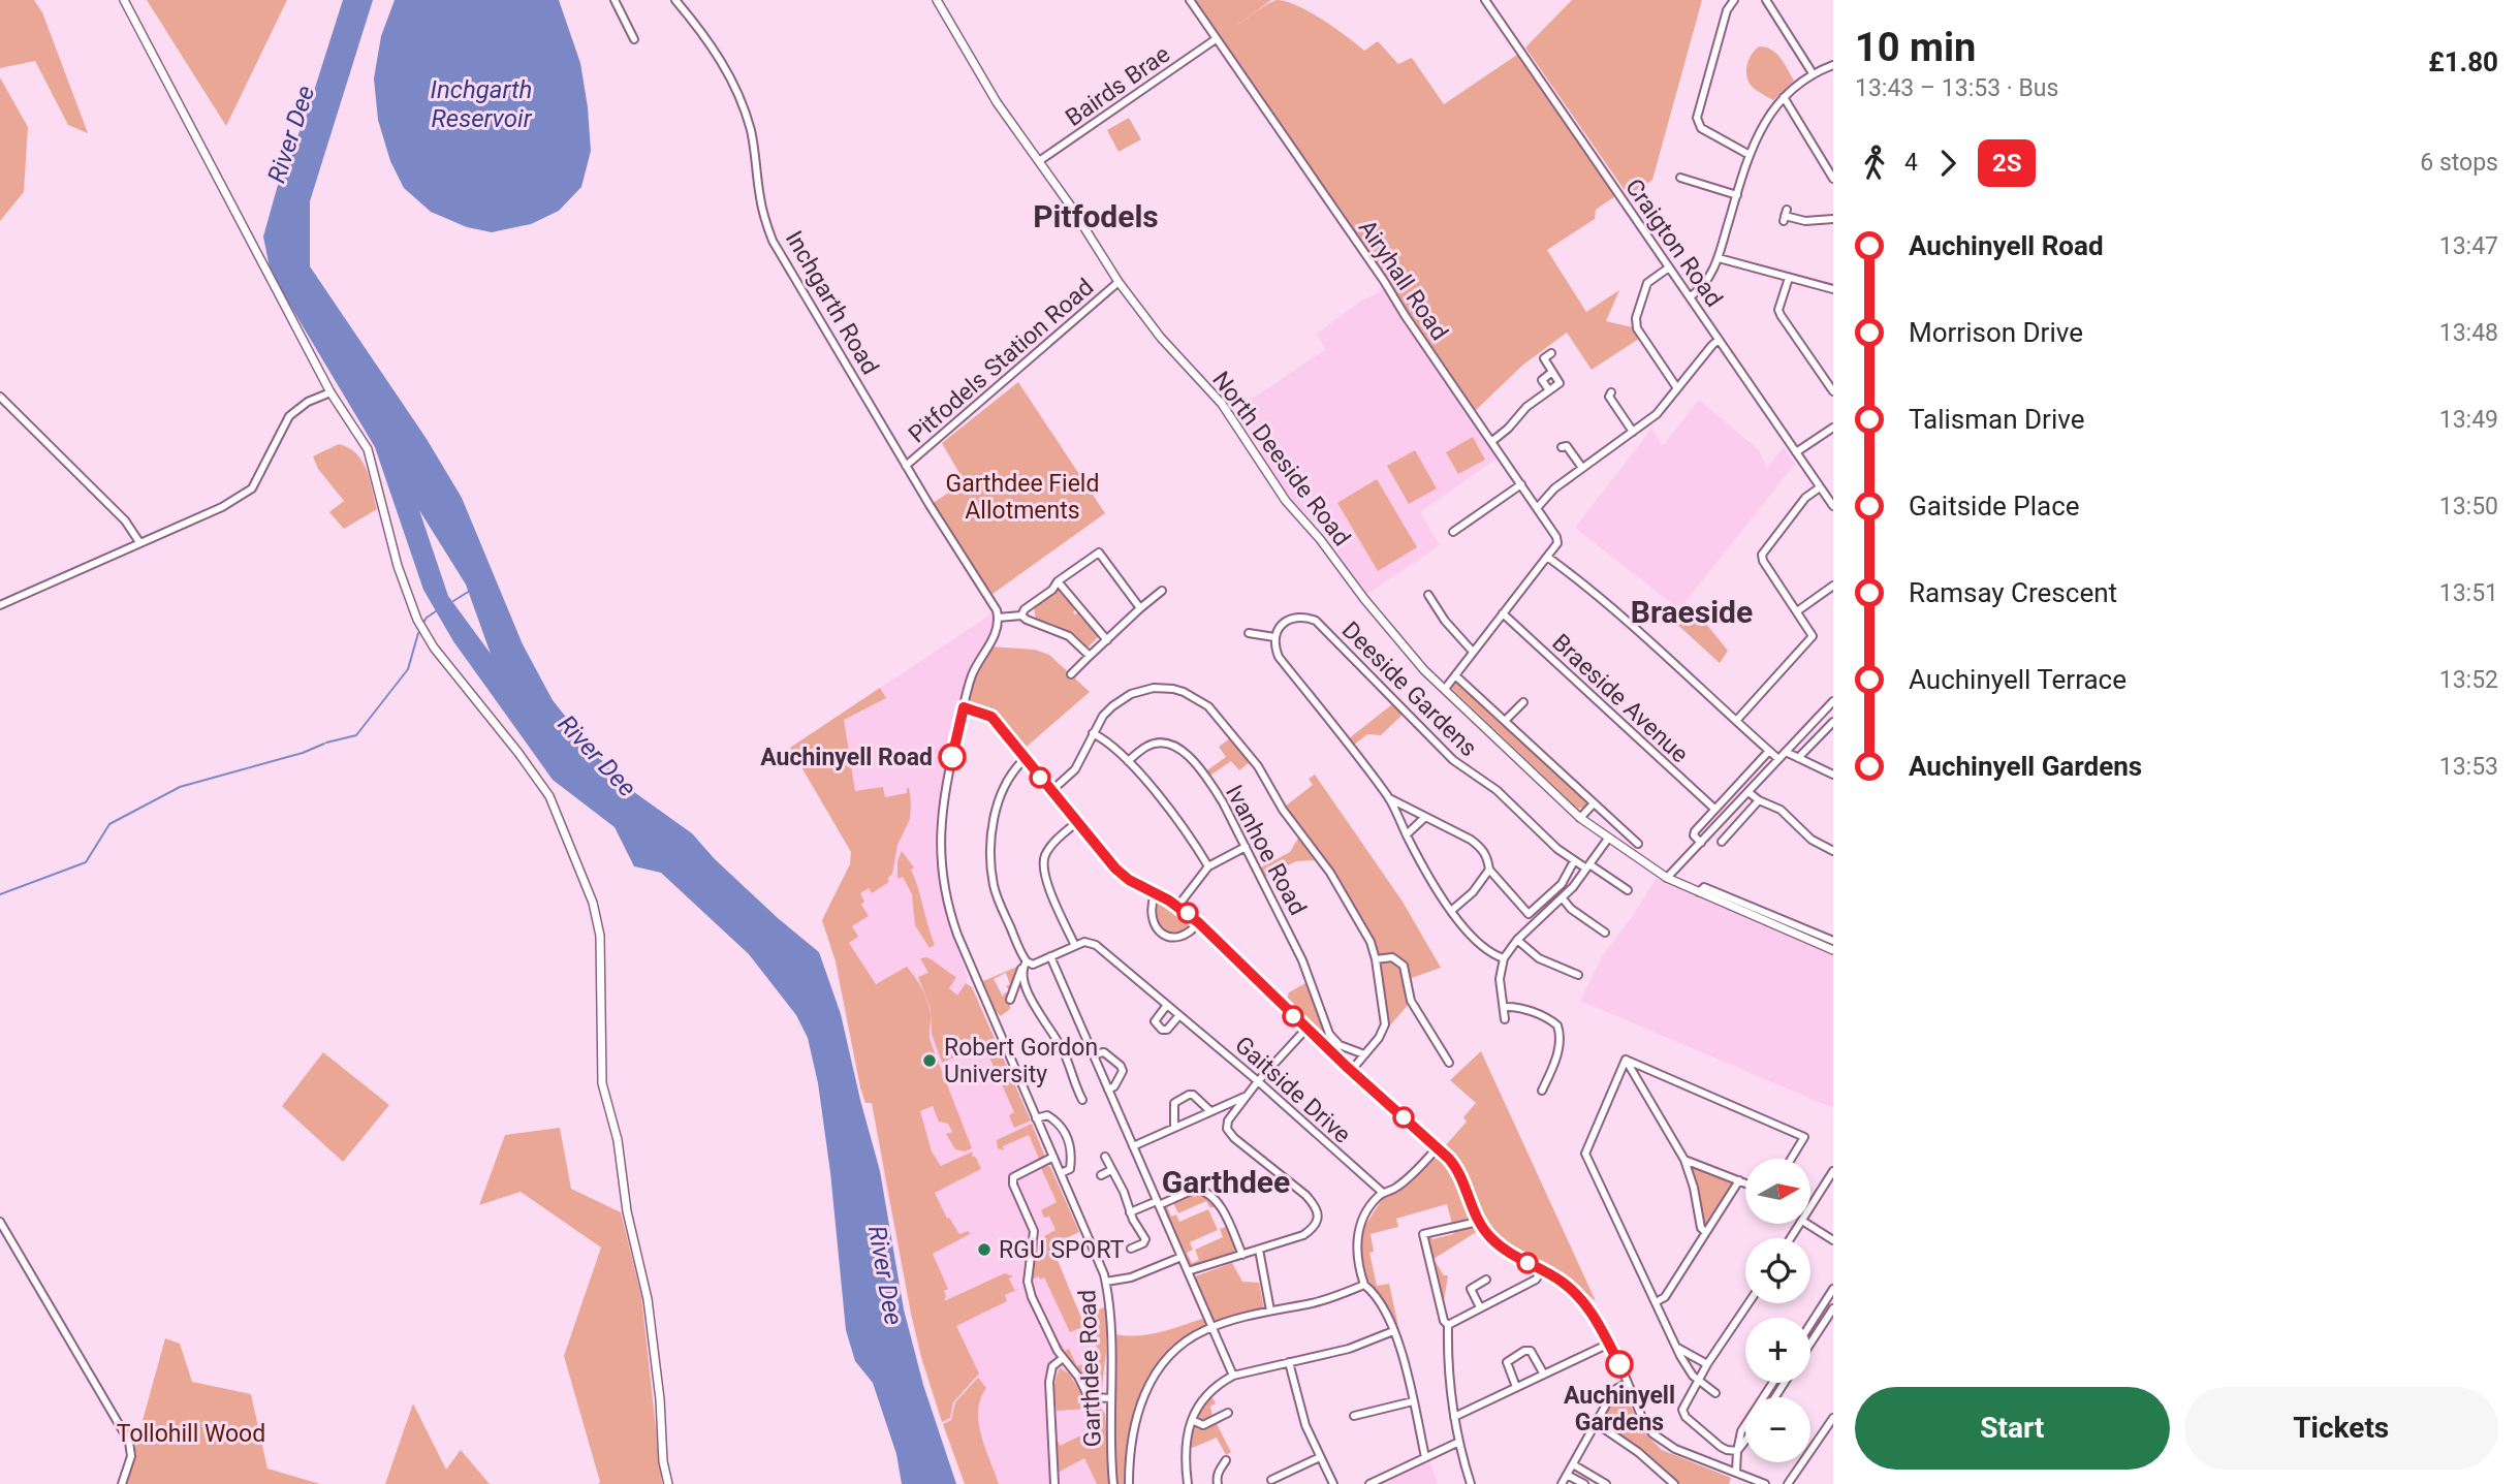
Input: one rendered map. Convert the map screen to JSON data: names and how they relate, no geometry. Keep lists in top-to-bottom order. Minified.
{"streets":{"main road":["North Deeside Road"],"street":["Bairds Brae","Craigton Road","Airyhall Road","Inchgarth Road","Pitfodels Station Road","Deeside Gardens","Braeside Avenue","Ivanhoe Road","Gaitside Drive","Garthdee Road"]},"crossings":[["Bairds Brae","Airyhall Road"],["Bairds Brae","North Deeside Road"],["Inchgarth Road","Pitfodels Station Road"],["Inchgarth Road","Garthdee Road"],["Pitfodels Station Road","North Deeside Road"]],"districts":["Pitfodels","Braeside","Garthdee"],"water":["Inchgarth Reservoir","River Dee"],"parks":["Garthdee Field Allotments","Tollohill Wood"],"places":["Auchinyell Road","Robert Gordon University","RGU SPORT","Auchinyell Gardens"],"lines":["bus line 2S"],"north":"right","page":{"heading":["10 min","13:43 – 13:53 · Bus","£1.80"],"legs":["4","2S","6 stops"],"list":[{"name":"Auchinyell Road","value":"13:47"},{"name":"Morrison Drive","value":"13:48"},{"name":"Talisman Drive","value":"13:49"},{"name":"Gaitside Place","value":"13:50"},{"name":"Ramsay Crescent","value":"13:51"},{"name":"Auchinyell Terrace","value":"13:52"},{"name":"Auchinyell Gardens","value":"13:53"}],"map_buttons":["+","−"],"buttons":["Start","Tickets"]}}
